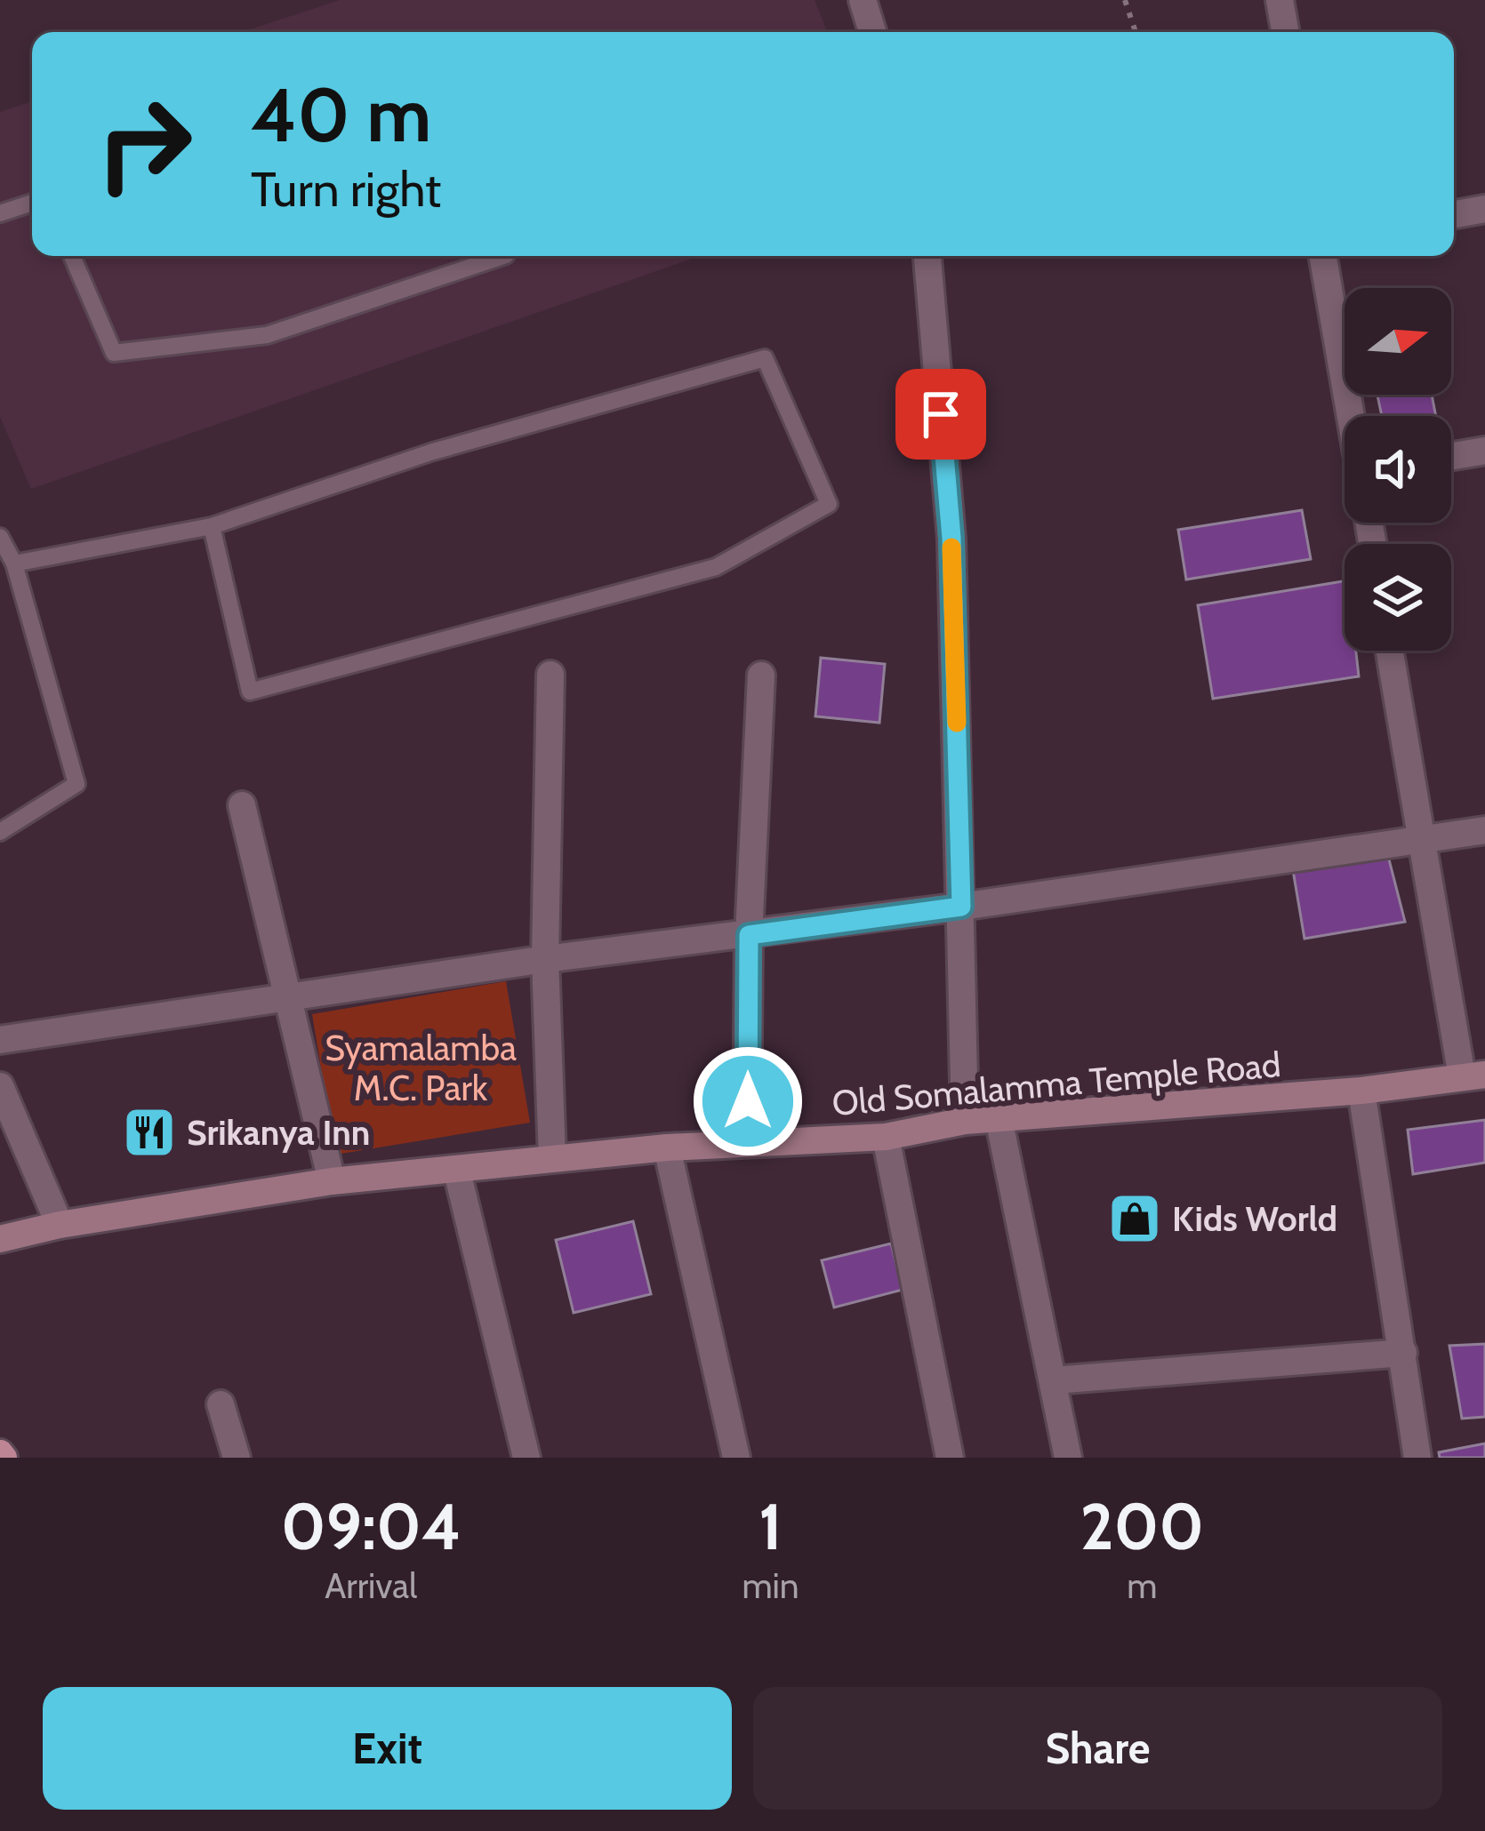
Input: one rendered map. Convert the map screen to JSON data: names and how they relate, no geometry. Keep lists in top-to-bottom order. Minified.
{"streets":{"street":["Old Somalamma Temple Road"]},"parks":["Syamalamba M.C. Park"],"places":{"restaurant":["Srikanya Inn"],"shop":["Kids World"]},"north":"right","page":{"turn":["40 m","Turn right"],"eta":["09:04","Arrival","1","min","200","m"],"buttons":["Exit","Share"]}}
